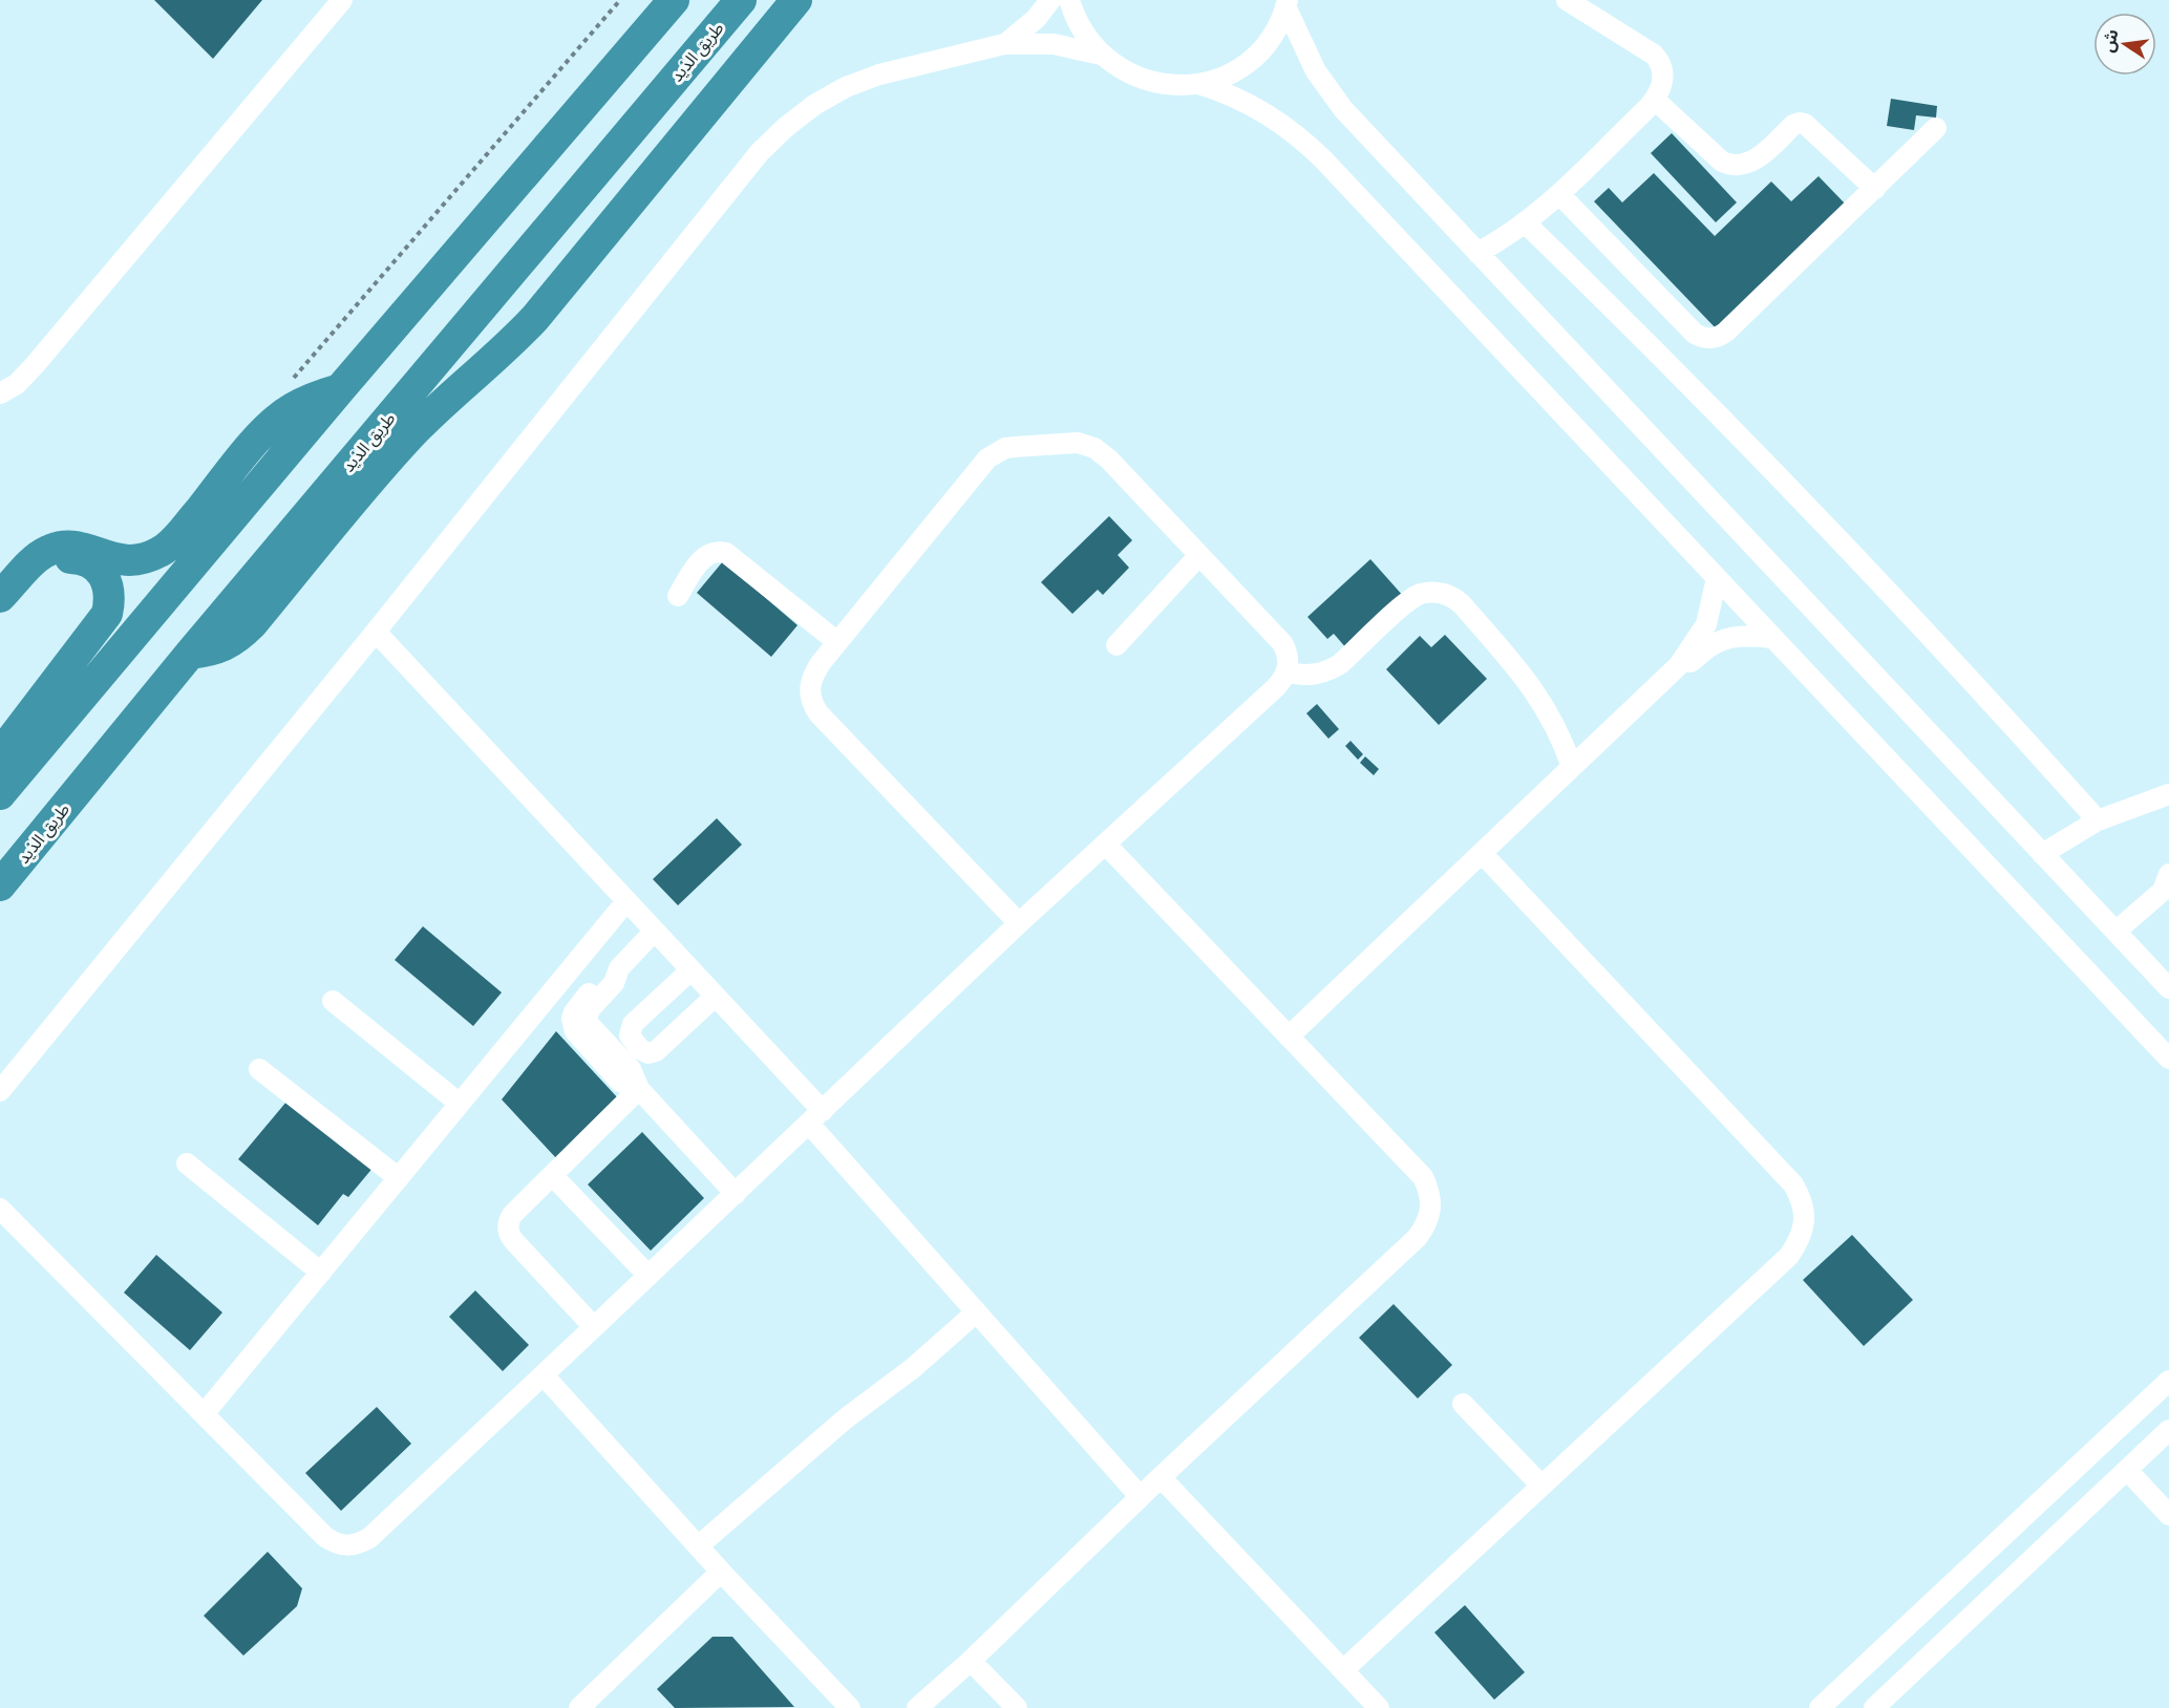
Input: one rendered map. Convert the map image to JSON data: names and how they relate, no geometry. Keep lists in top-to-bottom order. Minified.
{"streets":{"highway":["طريق الذيد"]},"north":"left"}
